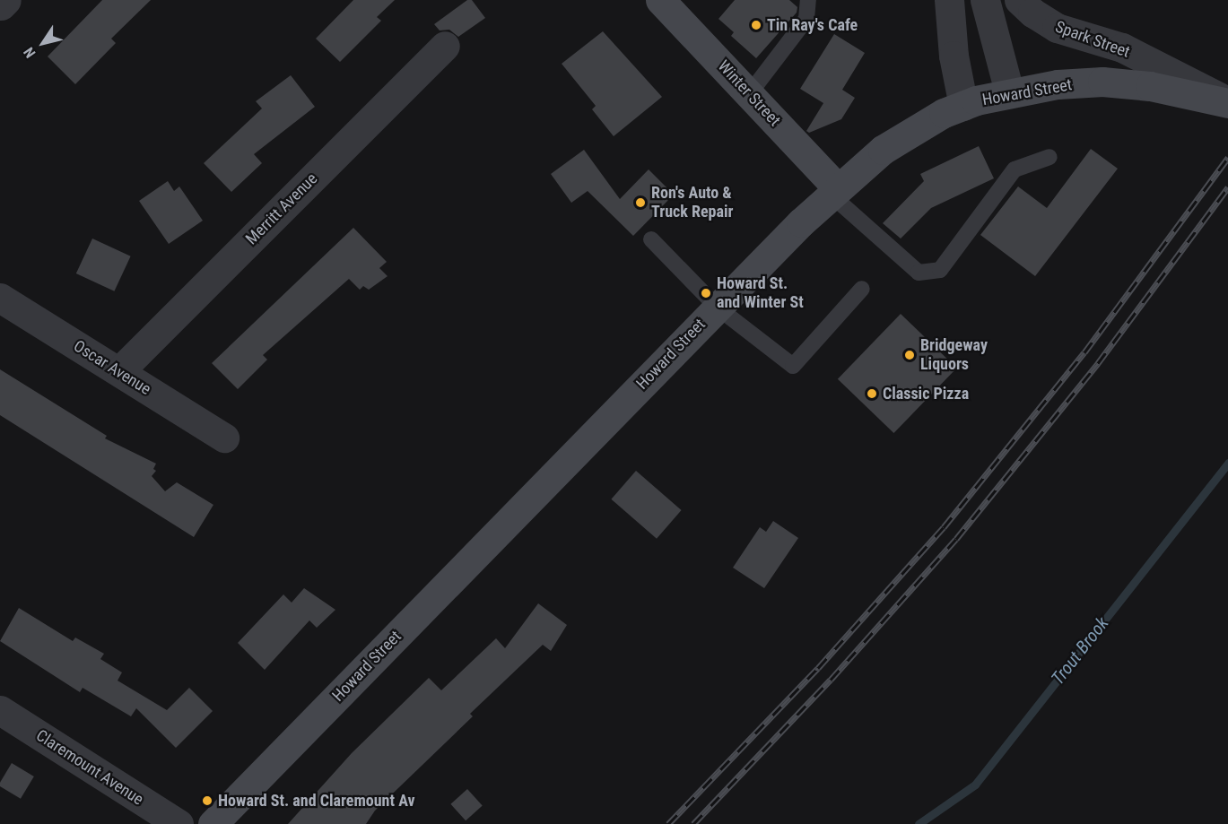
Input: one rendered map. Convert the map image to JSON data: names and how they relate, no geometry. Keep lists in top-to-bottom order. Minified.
{"streets":{"main road":["Howard Street","Winter Street"],"street":["Spark Street","Merritt Avenue","Oscar Avenue","Claremount Avenue"]},"crossings":[["Spark Street","Howard Street"],["Howard Street","Winter Street"],["Merritt Avenue","Oscar Avenue"]],"water":["Trout Brook"],"places":["Tin Ray's Cafe","Ron's Auto & Truck Repair","Howard St. and Winter St","Bridgeway Liquors","Classic Pizza","Howard St. and Claremount Av"],"north":"bottom left"}
